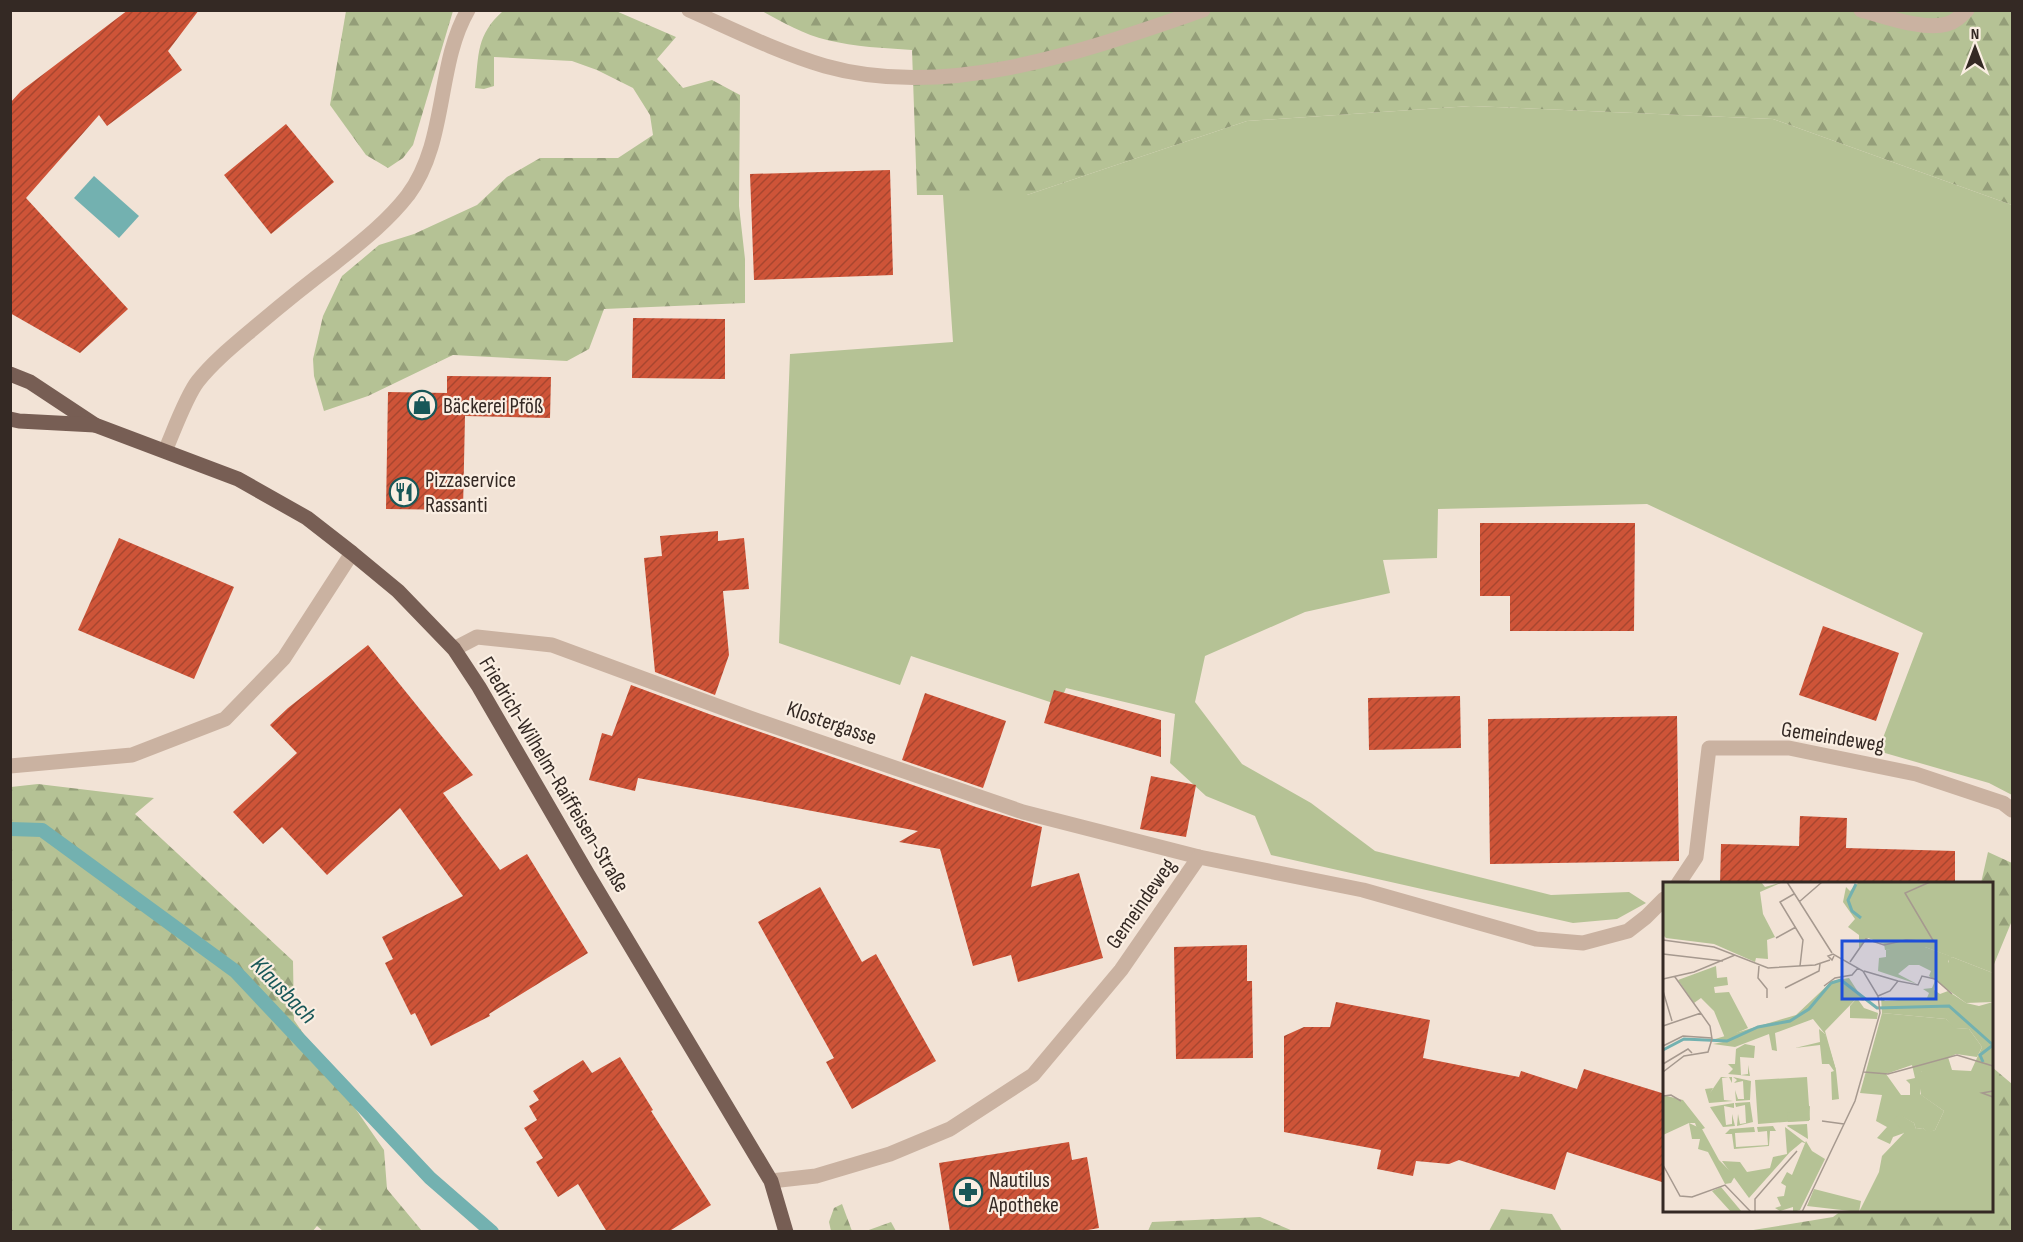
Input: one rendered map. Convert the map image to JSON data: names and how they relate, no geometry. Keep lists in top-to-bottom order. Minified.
{"streets":{"main road":["Friedrich-Wilhelm-Raiffeisen-Straße"],"street":["Klostergasse","Gemeindeweg"]},"crossings":[["Klostergasse","Gemeindeweg"],["Klostergasse","Friedrich-Wilhelm-Raiffeisen-Straße"],["Gemeindeweg","Friedrich-Wilhelm-Raiffeisen-Straße"]],"water":["Klausbach"],"places":{"shop":["Bäckerei Pföß"],"restaurant":["Pizzaservice Rassanti"],"pharmacy":["Nautilus Apotheke"]},"north":"top"}
